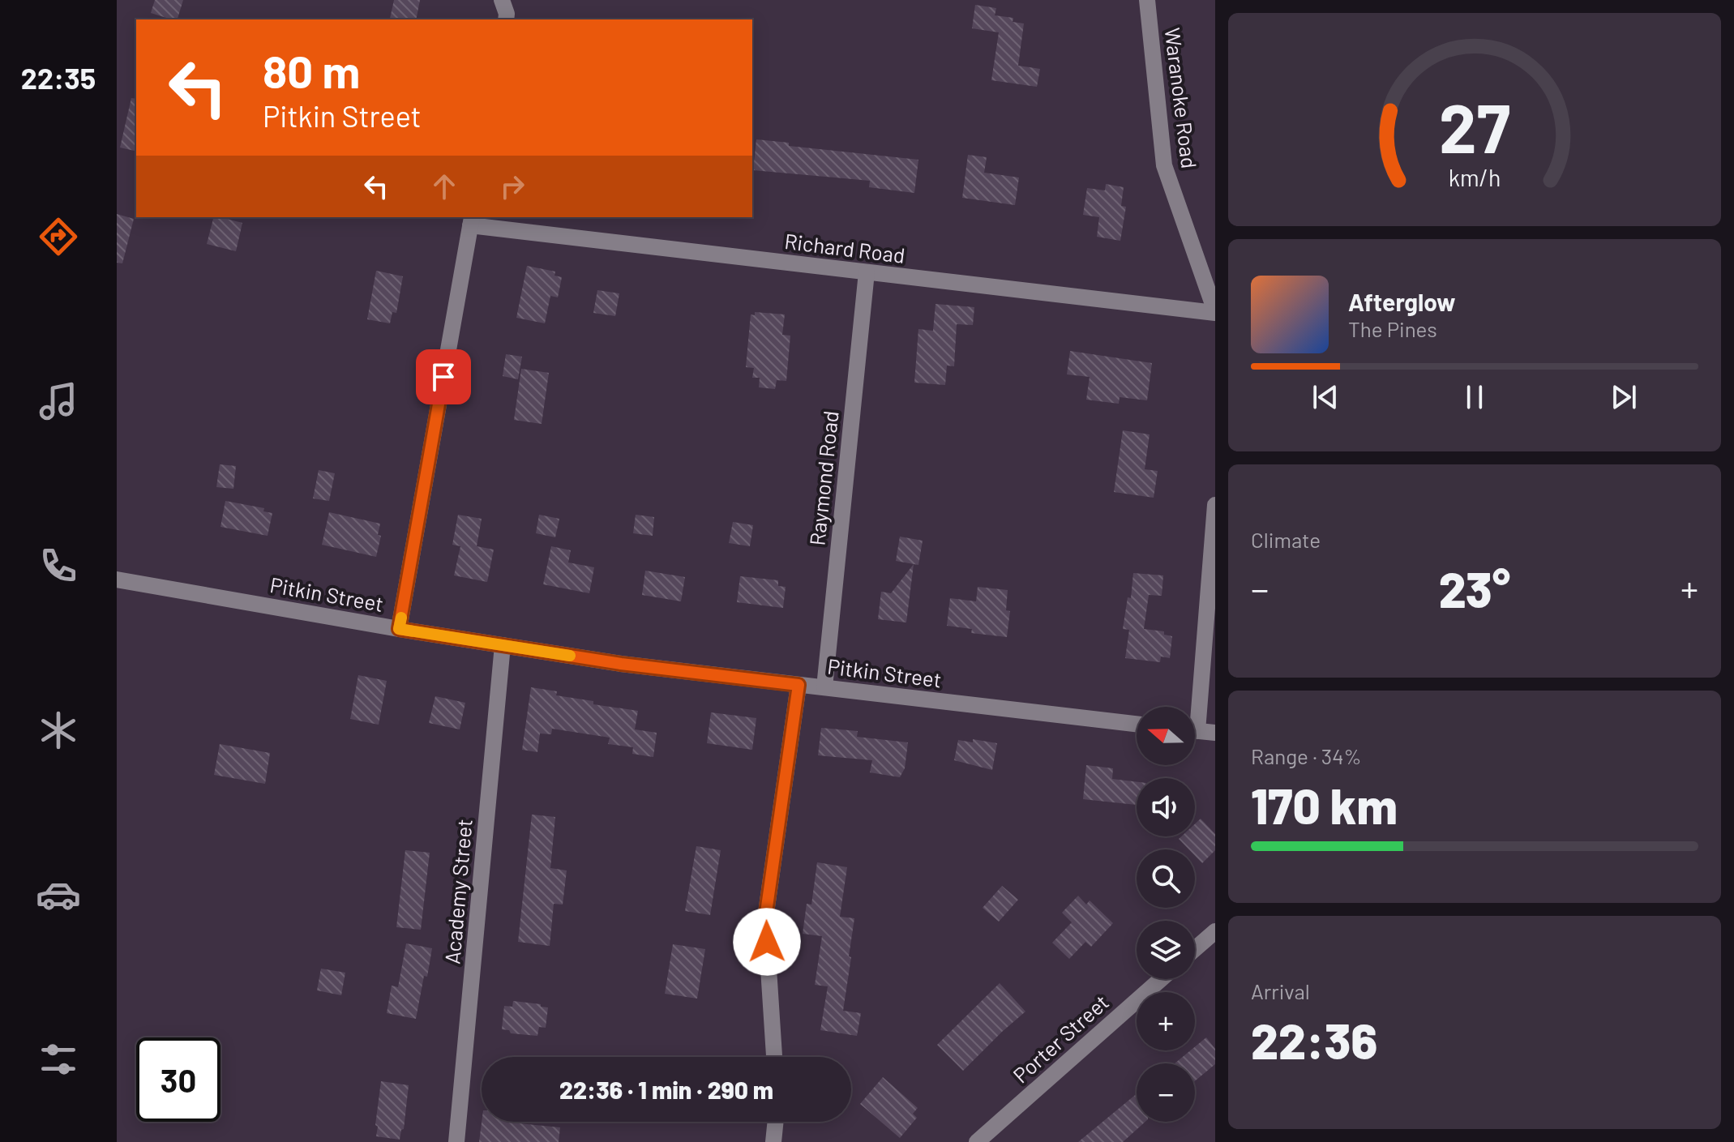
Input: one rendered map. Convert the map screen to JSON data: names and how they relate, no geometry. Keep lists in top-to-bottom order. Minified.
{"streets":{"street":["Waranoke Road","Richard Road","Raymond Road","Pitkin Street","Academy Street","Porter Street"]},"crossings":[["Waranoke Road","Richard Road"],["Richard Road","Raymond Road"],["Raymond Road","Pitkin Street"],["Pitkin Street","Academy Street"]],"north":"left","page":{"tabs":"22:35","turn":["80 m","Pitkin Street"],"song":["Afterglow","The Pines"],"tile":["Climate",["Range · 34%","170 km"],["Arrival","22:36"]],"heat":["−","23°","+"],"map_buttons":["+","−"],"limit":"30","trip":"22:36 · 1 min · 290 m","gauge":["27","km/h"]}}
